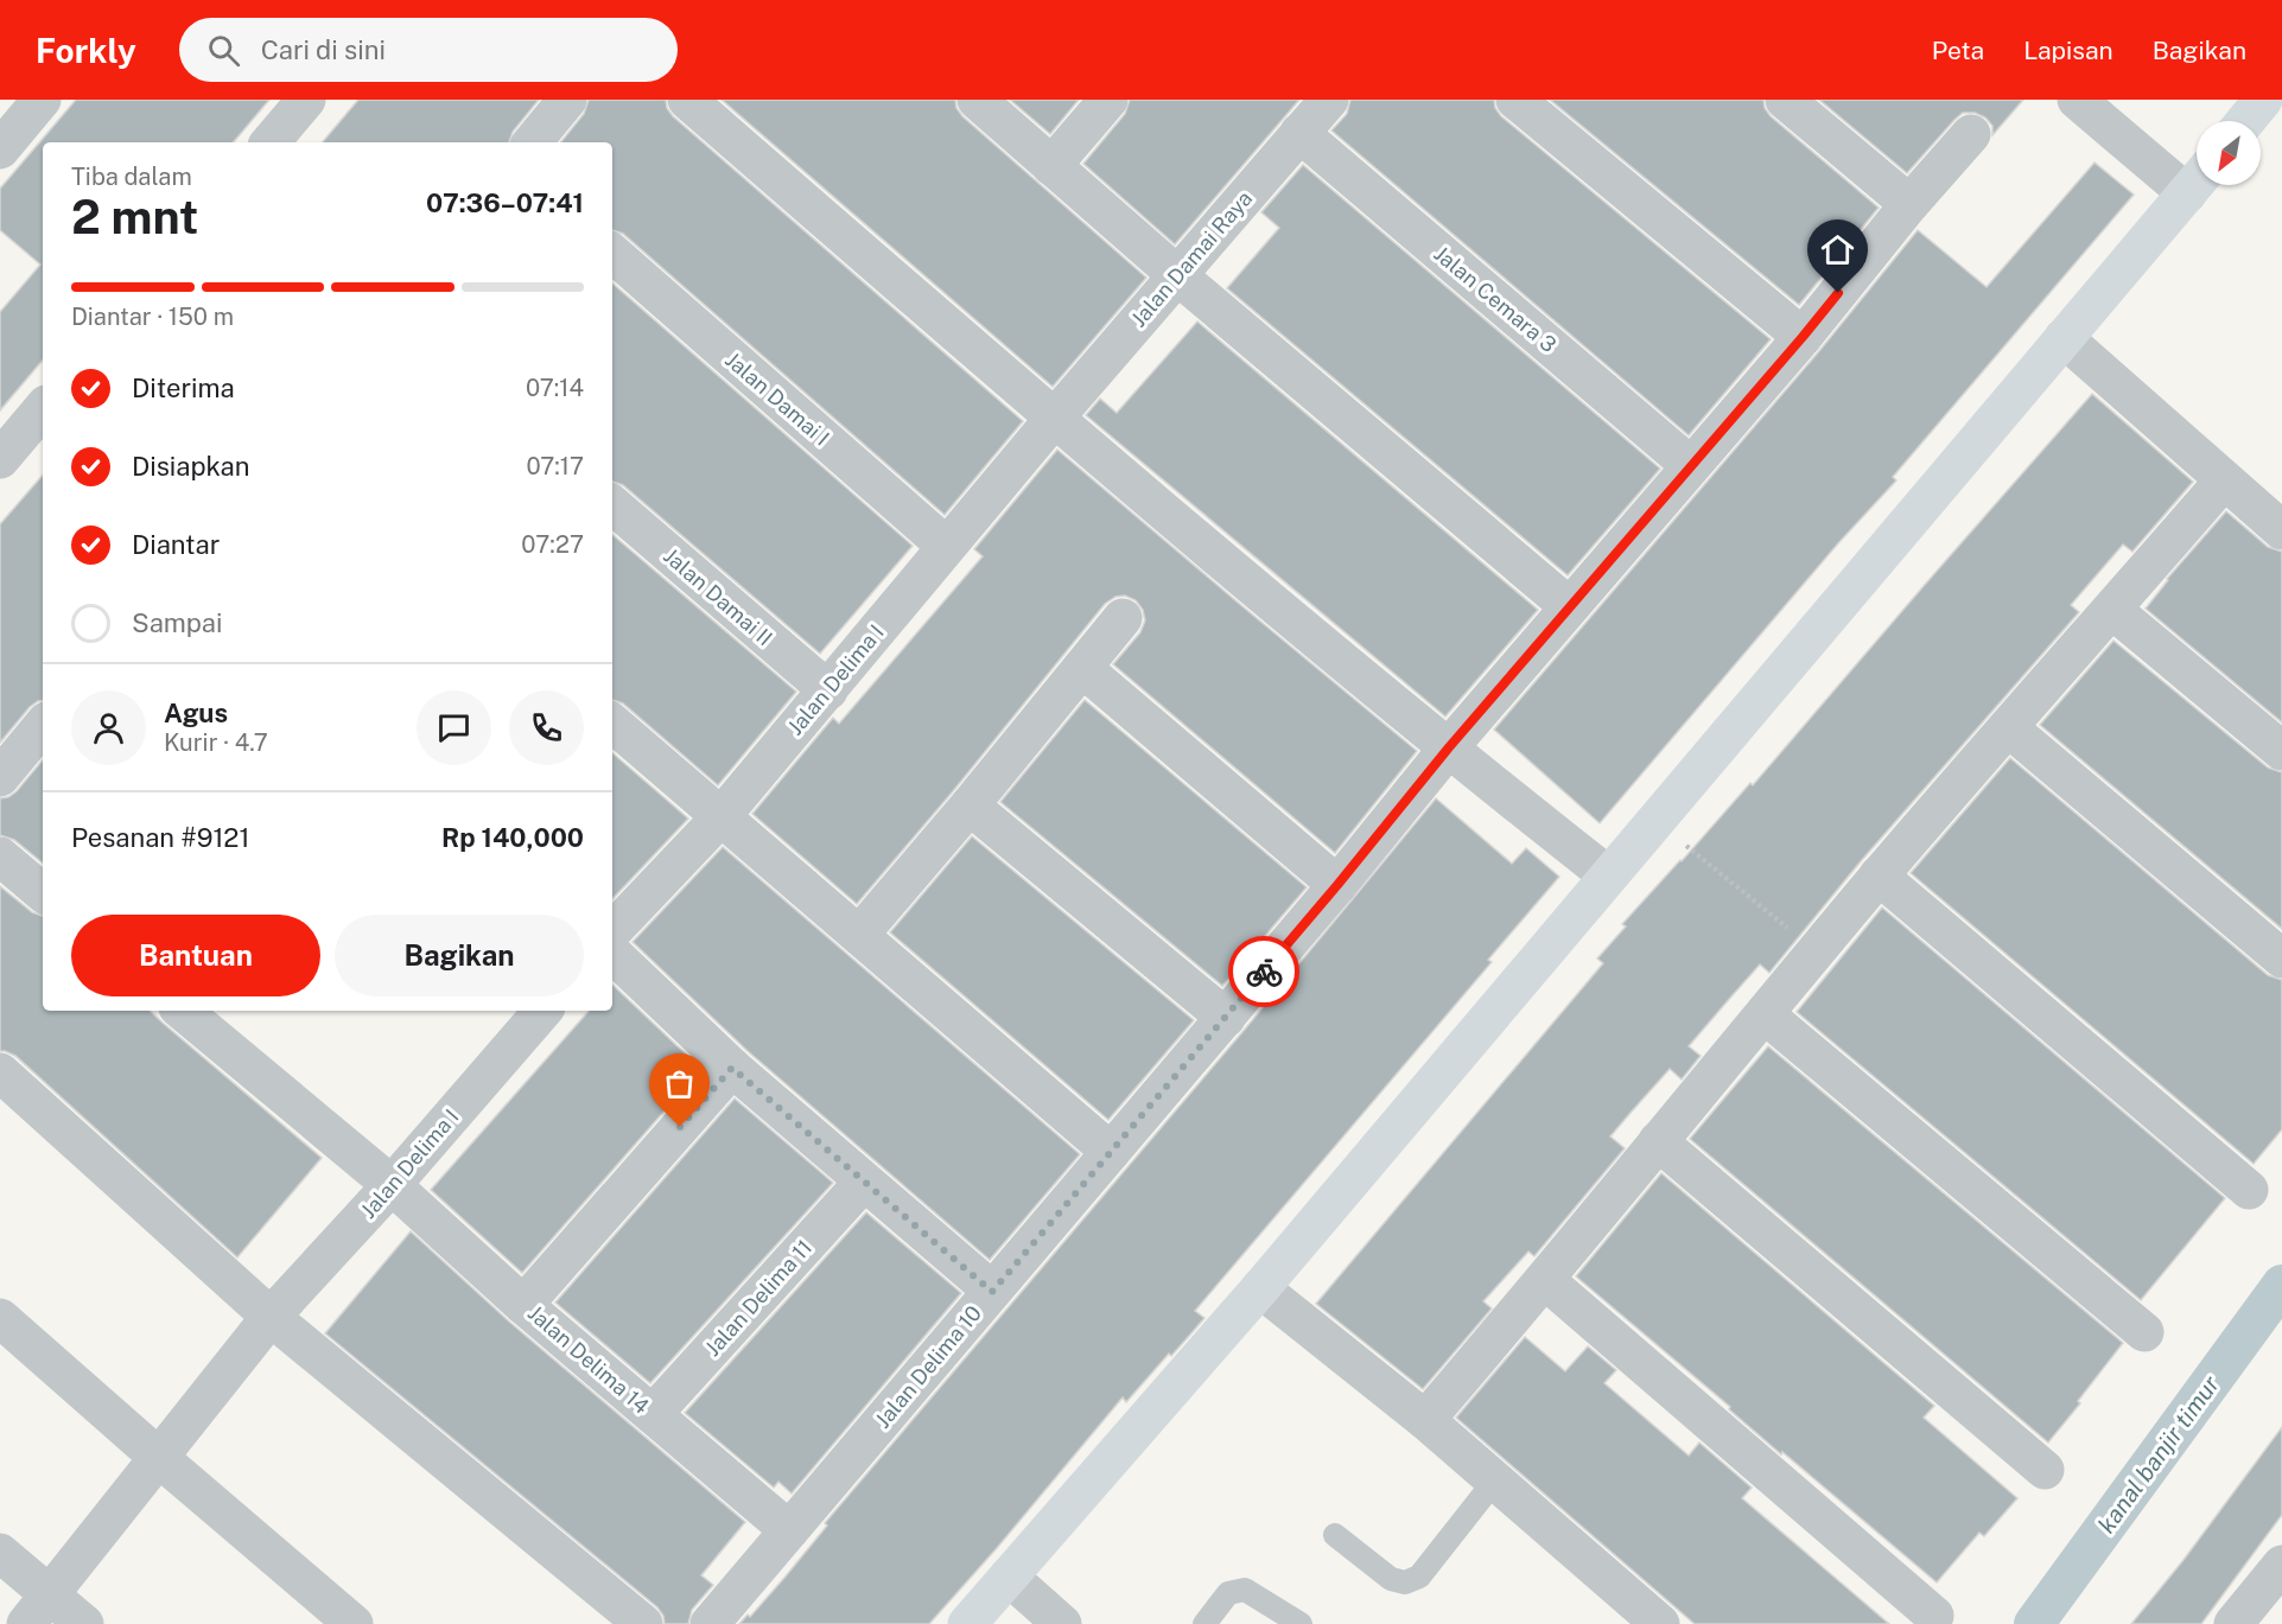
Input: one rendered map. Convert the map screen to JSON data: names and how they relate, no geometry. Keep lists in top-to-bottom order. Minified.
{"streets":{"street":["Jalan Damai Raya","Jalan Cemara 3","Jalan Damai I","Jalan Damai II","Jalan Delima I","Jalan Delima 11","Jalan Delima 14","Jalan Delima 10"]},"crossings":[["Jalan Damai Raya","Jalan Cemara 3"],["Jalan Damai Raya","Jalan Delima I"],["Jalan Cemara 3","Jalan Delima 10"],["Jalan Damai I","Jalan Delima I"],["Jalan Damai II","Jalan Delima I"],["Jalan Delima I","Jalan Delima 14"],["Jalan Delima 11","Jalan Delima 14"],["Jalan Delima 14","Jalan Delima 10"]],"water":["kanal banjir timur"],"north":"bottom left","page":{"header":"Forkly","search":"Cari di sini","nav":["Peta","Lapisan","Bagikan"],"heading":["2 mnt","Tiba dalam","07:36–07:41"],"panel":["Agus","Kurir · 4.7","Pesanan #9121","Rp 140,000"],"bar":"Diantar · 150 m","list":[["Diterima","07:14"],["Disiapkan","07:17"],["Diantar","07:27"],"Sampai"],"buttons":["Bantuan","Bagikan"]}}
